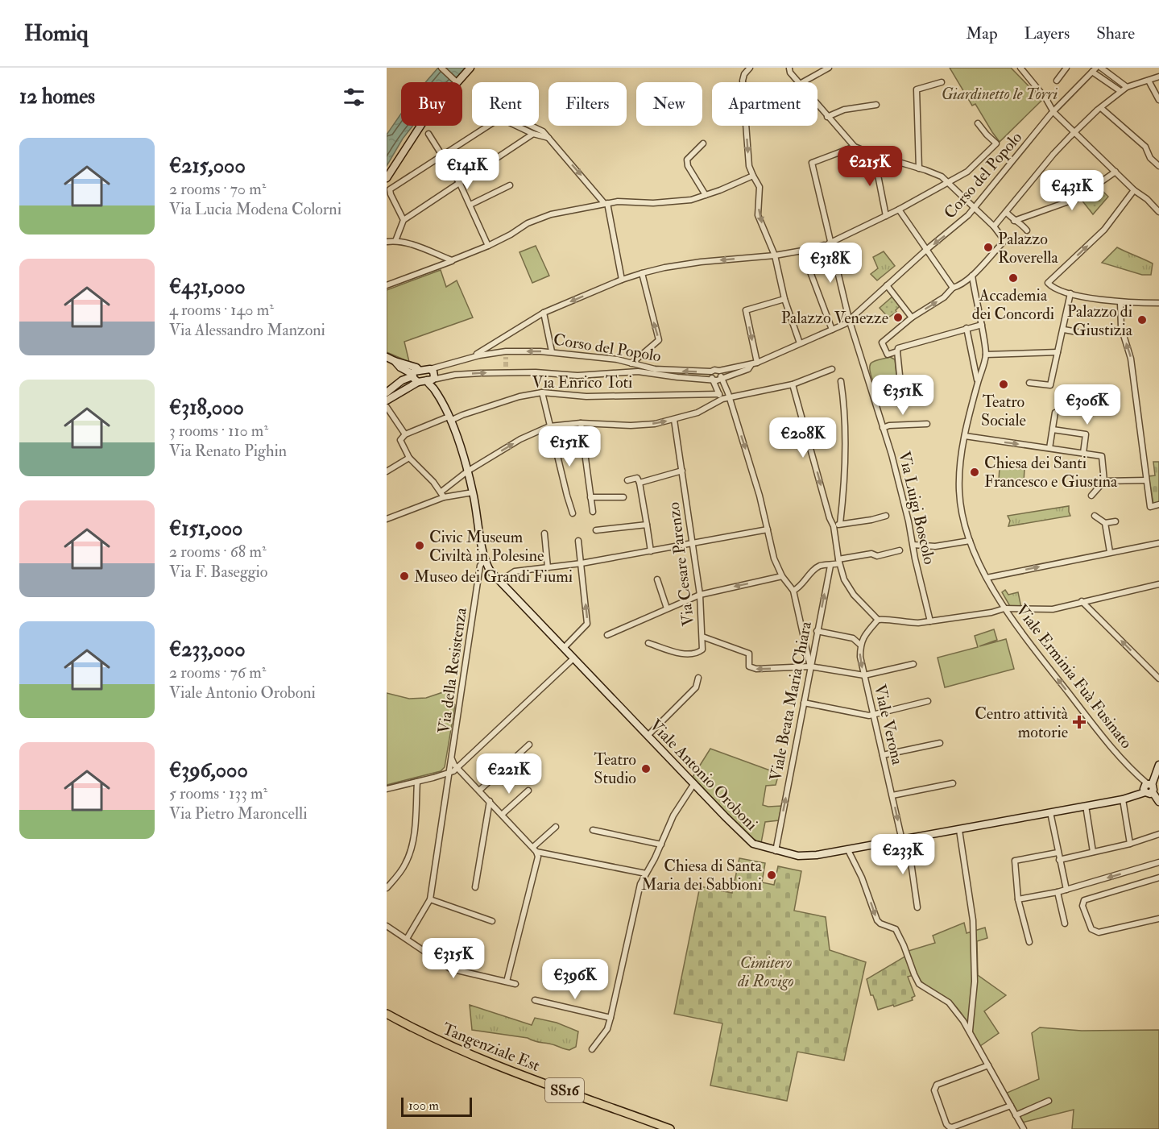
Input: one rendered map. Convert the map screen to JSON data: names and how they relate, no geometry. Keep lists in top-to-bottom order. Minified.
{"streets":{"main road":["Tangenziale Est","SS16"],"street":["Corso del Popolo","Via Enrico Toti","Via Luigi Boscolo","Via Cesare Parenzo","Via della Resistenza","Viale Erminia Fuà Fusinato","Viale Beata Maria Chiara","Viale Verona","Viale Antonio Oroboni"]},"crossings":[["Corso del Popolo","Via Luigi Boscolo"],["Corso del Popolo","Viale Antonio Oroboni"],["Via Enrico Toti","Viale Antonio Oroboni"],["Via della Resistenza","Viale Antonio Oroboni"],["Viale Erminia Fuà Fusinato","Viale Antonio Oroboni"],["Viale Beata Maria Chiara","Viale Antonio Oroboni"],["Viale Verona","Viale Antonio Oroboni"]],"one_way":["Viale Erminia Fuà Fusinato","Viale Beata Maria Chiara"],"parks":["Giardinetto le Torri","Cimitero di Rovigo"],"places":{"other":["Palazzo Roverella","Accademia dei Concordi","Palazzo Venezze","Palazzo di Giustizia","Teatro Sociale","Chiesa dei Santi Francesco e Giustina","Civic Museum Civiltà in Polesine","Museo dei Grandi Fiumi","Teatro Studio","Chiesa di Santa Maria dei Sabbioni"],"health":["Centro attività motorie"]},"scale_bar":"100 m","page":{"header":"Homiq","nav":["Map","Layers","Share"],"heading":"12 homes","chip":["Buy","Rent","Filters","New","Apartment"],"list":[{"name":"€215,000","note":"2 rooms · 70 m² · Via Lucia Modena Colorni"},{"name":"€431,000","note":"4 rooms · 140 m² · Via Alessandro Manzoni"},{"name":"€318,000","note":"3 rooms · 110 m² · Via Renato Pighin"},{"name":"€151,000","note":"2 rooms · 68 m² · Via F. Baseggio"},{"name":"€233,000","note":"2 rooms · 76 m² · Viale Antonio Oroboni"},{"name":"€396,000","note":"5 rooms · 133 m² · Via Pietro Maroncelli"}],"price":["€215K","€141K","€431K","€318K","€351K","€306K","€208K","€151K","€221K","€233K","€315K","€396K"],"scale":"100 m"}}
